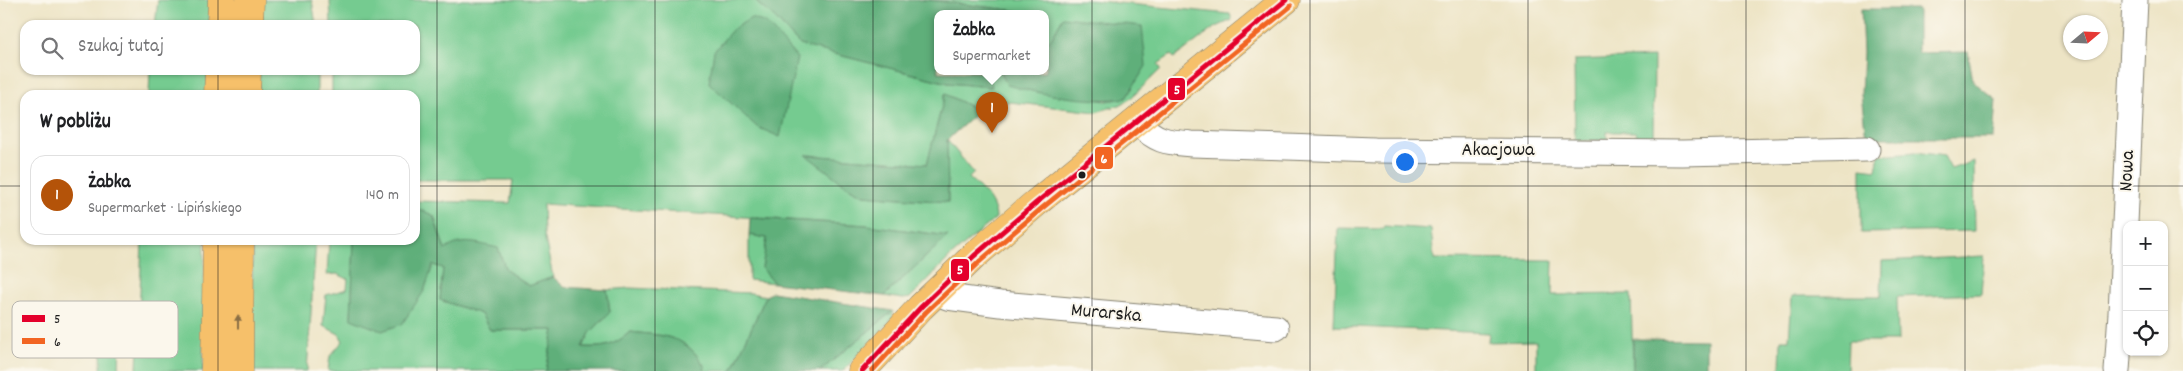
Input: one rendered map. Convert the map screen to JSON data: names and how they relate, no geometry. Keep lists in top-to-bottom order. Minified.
{"streets":{"street":["Akacjowa","Nowa","Murarska"]},"lines":["transit line 5","transit line 6"],"legend":["5","6"],"north":"right","page":{"popup":["Żabka","Supermarket"],"search":"Szukaj tutaj","heading":"W pobliżu","pins":"1","list":[{"mark":"1","name":"Żabka","note":"Supermarket · Lipińskiego","value":"140 m"}],"map_buttons":["+","−"]}}
